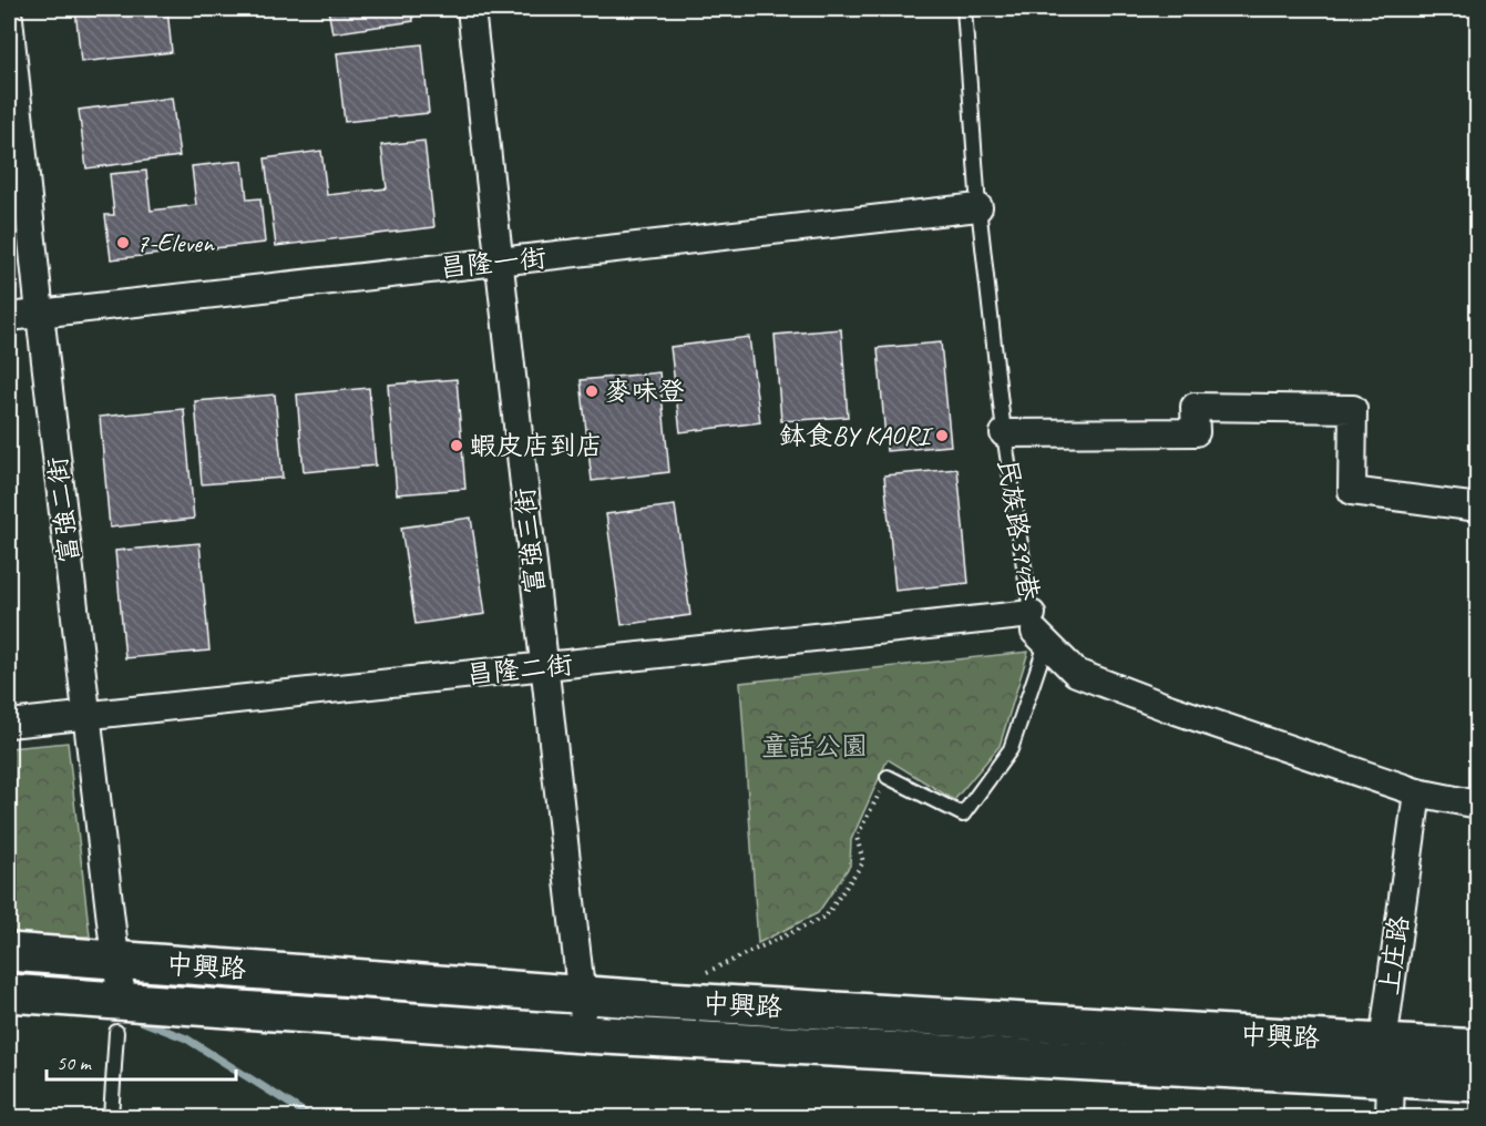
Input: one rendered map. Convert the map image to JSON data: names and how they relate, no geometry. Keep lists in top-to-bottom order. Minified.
{"streets":{"street":["昌隆一街","富強二街","富強三街","昌隆二街","上庄路","中興路"],"lane":["民族路394巷"]},"crossings":[["昌隆一街","富強二街"],["昌隆一街","民族路394巷"],["昌隆一街","富強三街"],["富強二街","昌隆二街"],["富強二街","中興路"],["民族路394巷","昌隆二街"],["富強三街","昌隆二街"],["富強三街","中興路"],["上庄路","中興路"]],"parks":["童話公園"],"places":["7-Eleven","麥味登","鉢食BY KAORI","蝦皮店到店"],"scale_bar":"50 m"}
